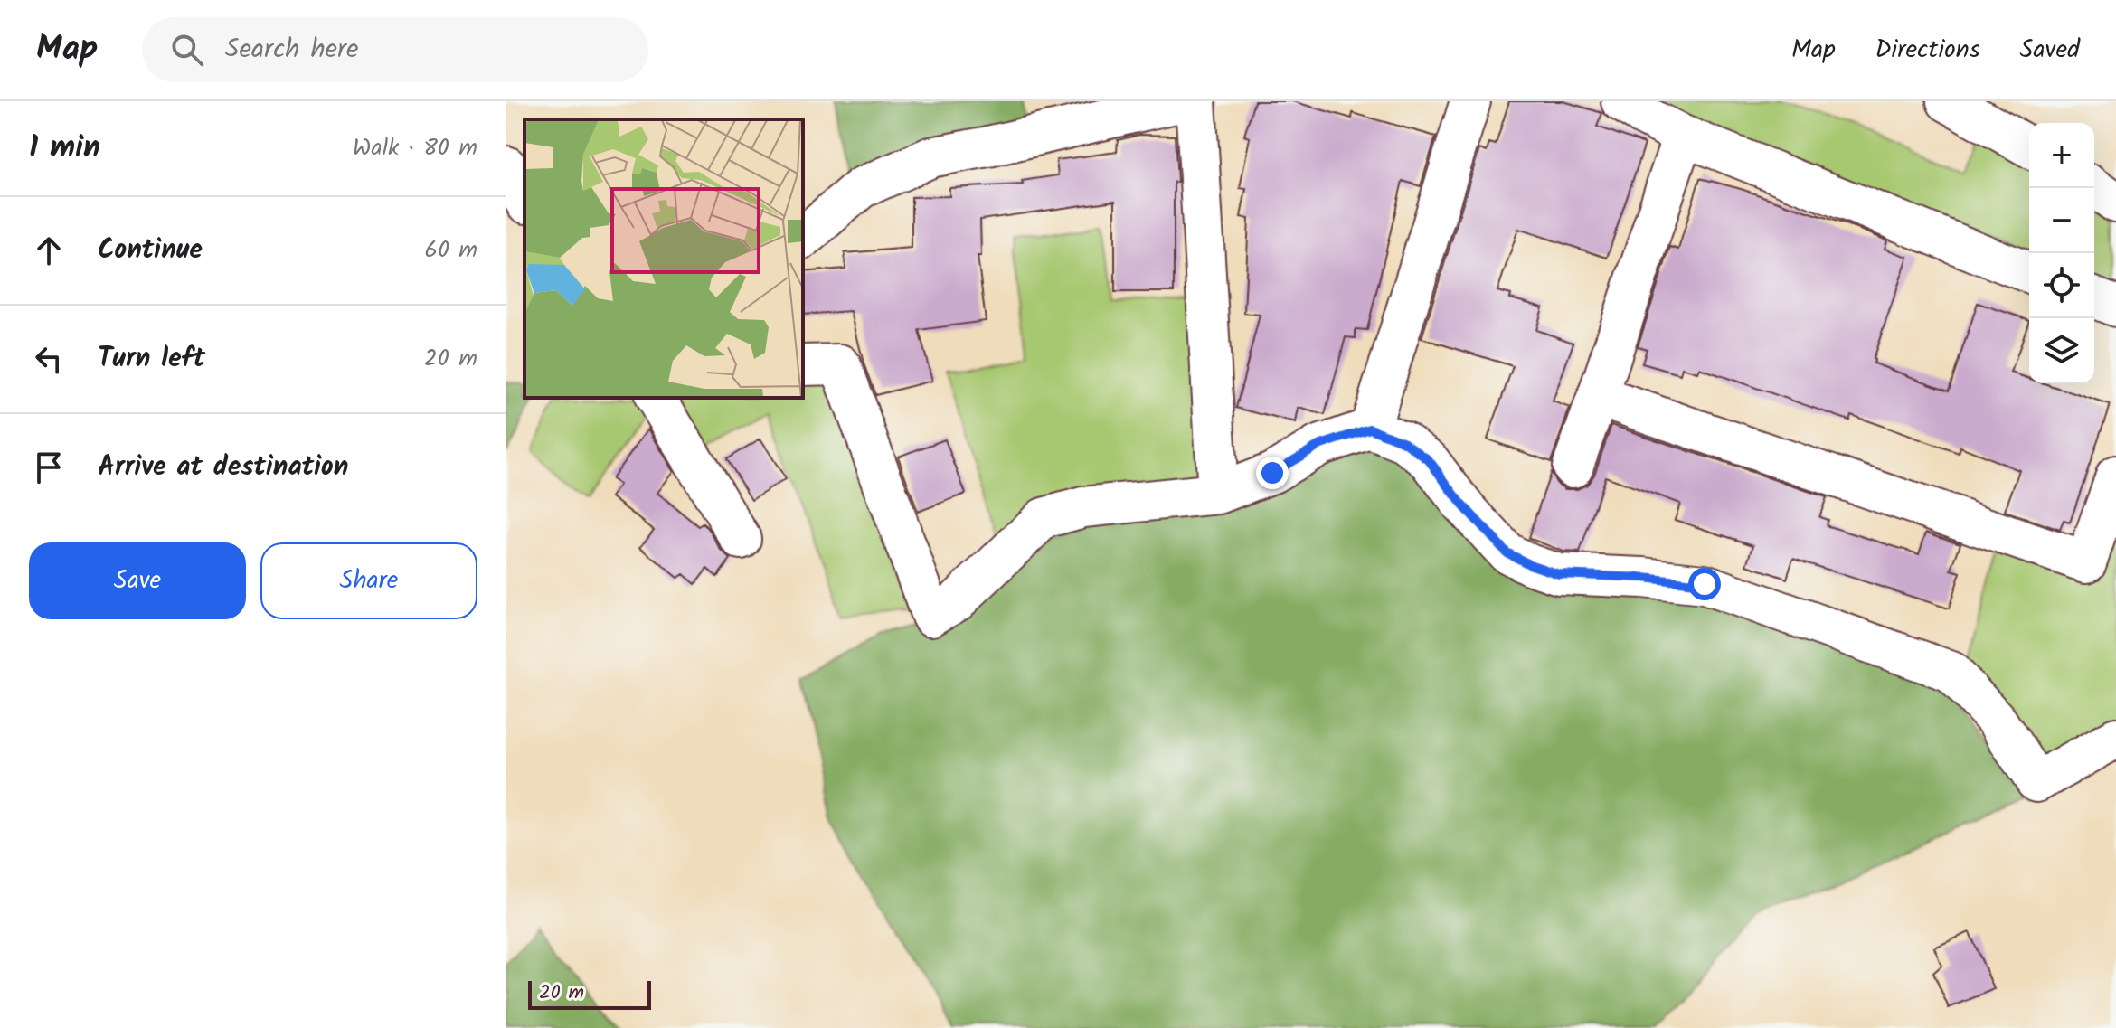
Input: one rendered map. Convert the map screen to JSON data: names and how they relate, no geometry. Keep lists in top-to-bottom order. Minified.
{"scale_bar":"20 m","page":{"header":"Map","search":"Search here","nav":["Map","Directions","Saved"],"heading":["1 min","Walk · 80 m"],"map_buttons":["+","−"],"list":[["Continue","60 m"],["Turn left","20 m"],"Arrive at destination"],"buttons":["Save","Share"],"scale":"20 m"}}
